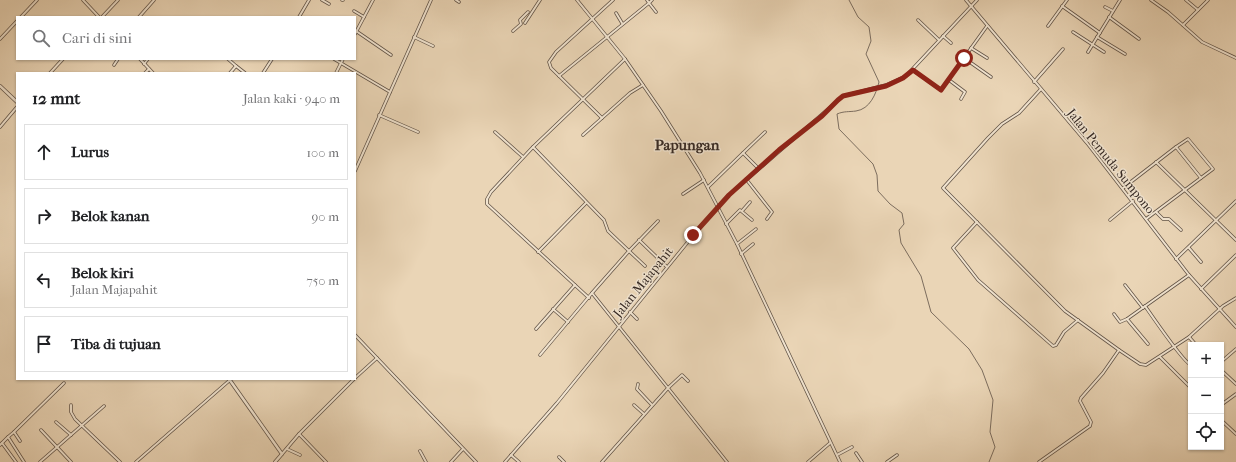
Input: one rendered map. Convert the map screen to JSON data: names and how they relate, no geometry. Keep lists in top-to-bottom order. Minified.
{"streets":{"street":["Jalan Pemuda Sumpono","Jalan Majapahit"]},"crossings":[["Jalan Pemuda Sumpono","Jalan Majapahit"]],"districts":["Papungan"],"page":{"search":"Cari di sini","heading":["12 mnt","Jalan kaki · 940 m"],"list":[["Lurus","100 m"],["Belok kanan","90 m"],["Belok kiri","Jalan Majapahit","750 m"],"Tiba di tujuan"],"map_buttons":["+","−"]}}
